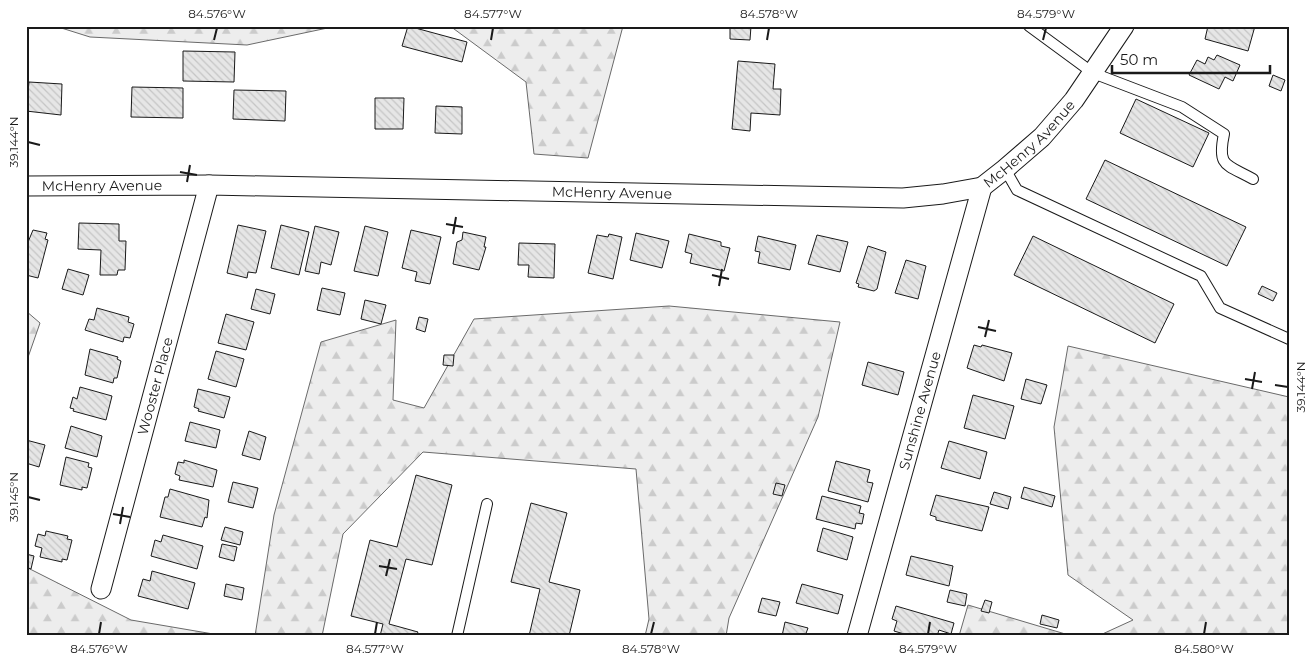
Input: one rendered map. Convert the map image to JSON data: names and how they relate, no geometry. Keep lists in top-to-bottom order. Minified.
{"streets":{"street":["McHenry Avenue","Wooster Place","Sunshine Avenue"]},"crossings":[["McHenry Avenue","Wooster Place"],["McHenry Avenue","Sunshine Avenue"]],"scale_bar":"50 m","coordinates":["84.576°W","84.577°W","84.578°W","84.579°W","39.144°N","39.145°N","84.580°W"]}
